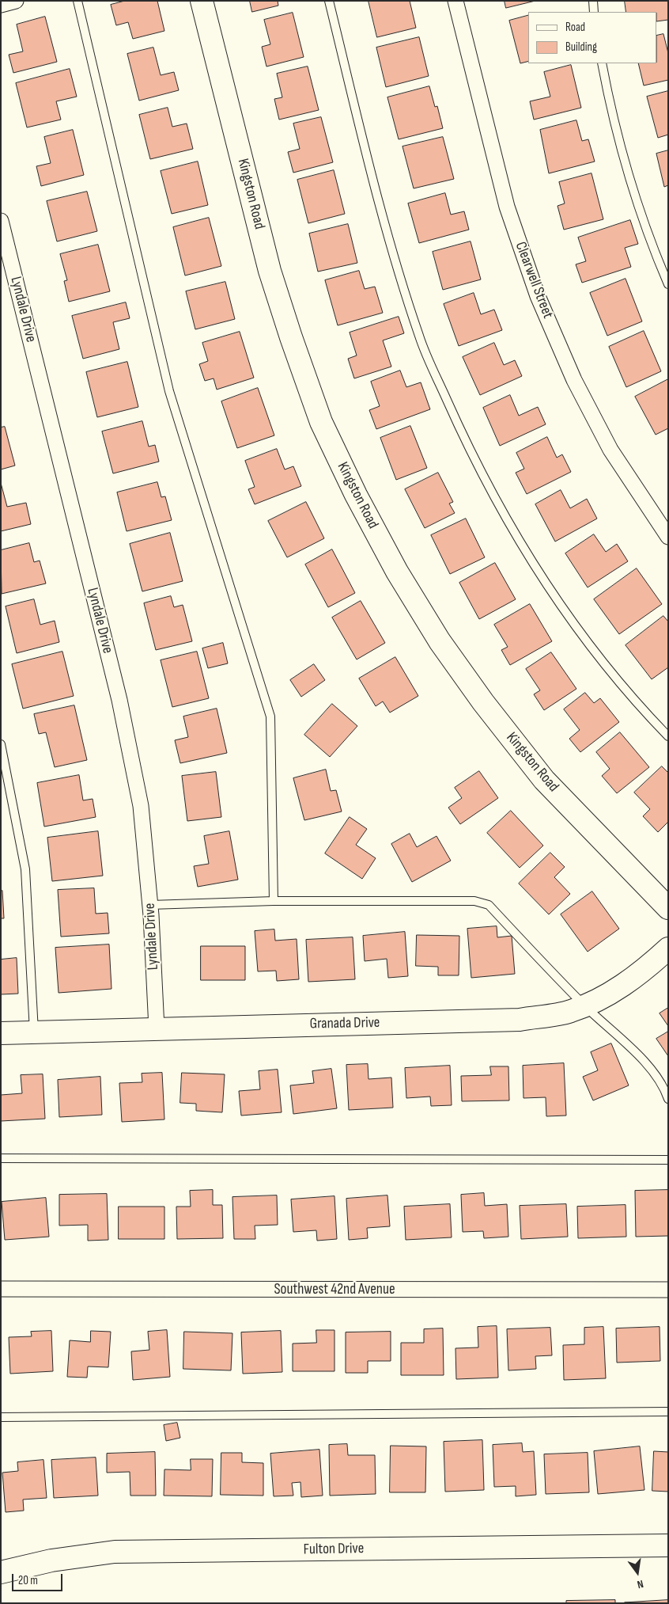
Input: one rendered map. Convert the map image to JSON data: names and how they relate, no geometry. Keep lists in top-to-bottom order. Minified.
{"streets":{"street":["Kingston Road","Clearwell Street","Lyndale Drive","Granada Drive","Southwest 42nd Avenue","Fulton Drive"]},"crossings":[["Lyndale Drive","Granada Drive"]],"legend":["Road","Building"],"scale_bar":"20 m","north":"bottom"}
